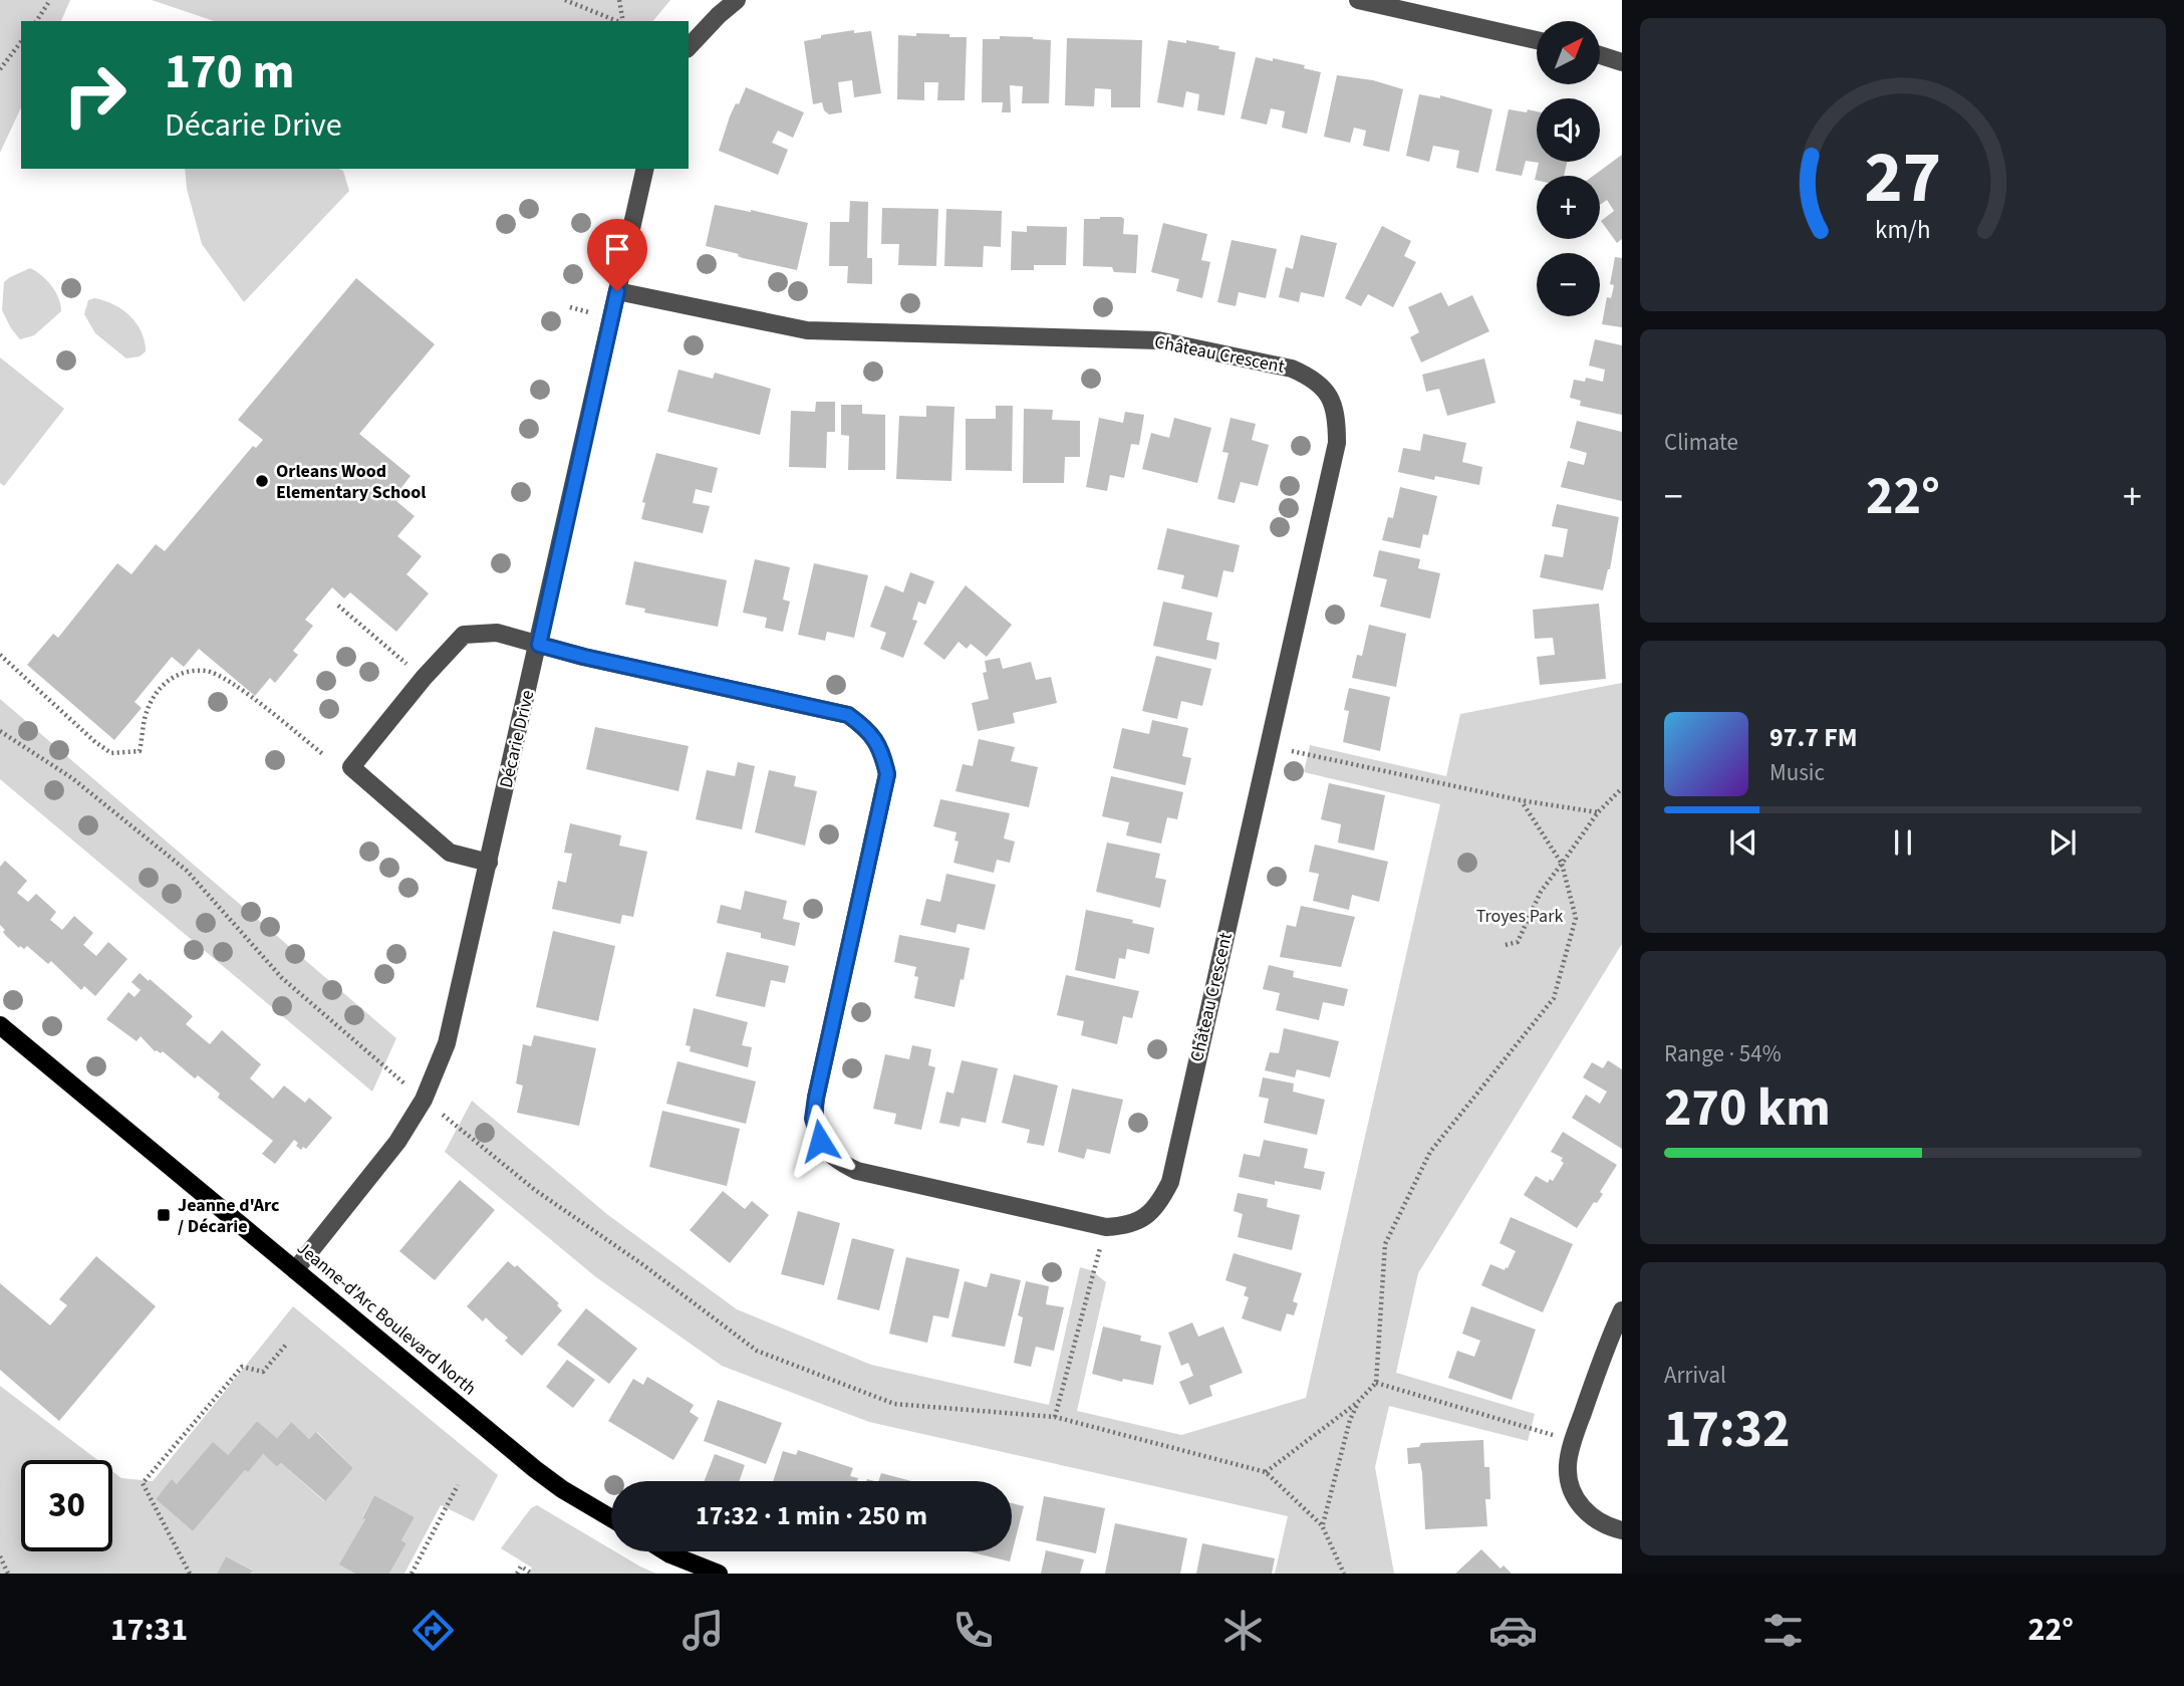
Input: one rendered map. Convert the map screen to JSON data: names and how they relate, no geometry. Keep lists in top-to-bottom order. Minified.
{"streets":{"main road":["Jeanne-d'Arc Boulevard North"],"street":["Château Crescent","Décarie Drive"]},"crossings":[["Château Crescent","Décarie Drive"],["Décarie Drive","Jeanne-d'Arc Boulevard North"]],"parks":["Troyes Park"],"places":{"other":["Orleans Wood Elementary School"],"transit":["Jeanne d'Arc / Décarie"]},"north":"top right","page":{"map_buttons":["+","−"],"turn":["170 m","Décarie Drive"],"tile":["Climate",["Range · 54%","270 km"],["Arrival","17:32"]],"heat":["−","22°","+"],"song":["97.7 FM","Music"],"limit":"30","trip":"17:32 · 1 min · 250 m","tabs":["17:31","22°"],"gauge":["27","km/h"]}}
